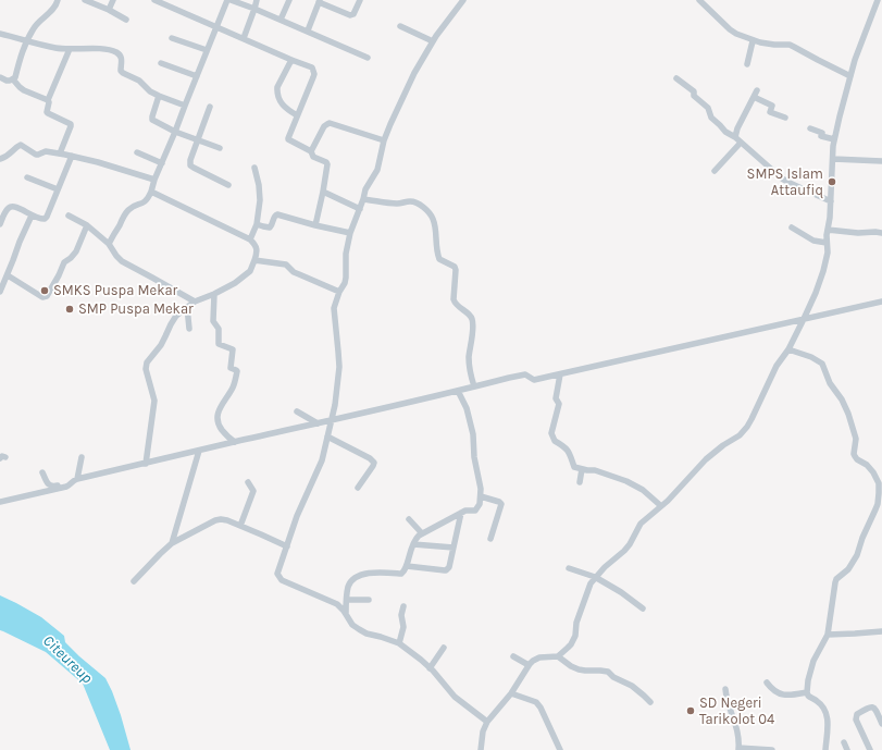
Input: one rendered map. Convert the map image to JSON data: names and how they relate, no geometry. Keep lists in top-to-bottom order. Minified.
{"water":["Citeureup"],"places":["SMPS Islam Attaufiq","SMKS Puspa Mekar","SMP Puspa Mekar","SD Negeri Tarikolot 04"]}
